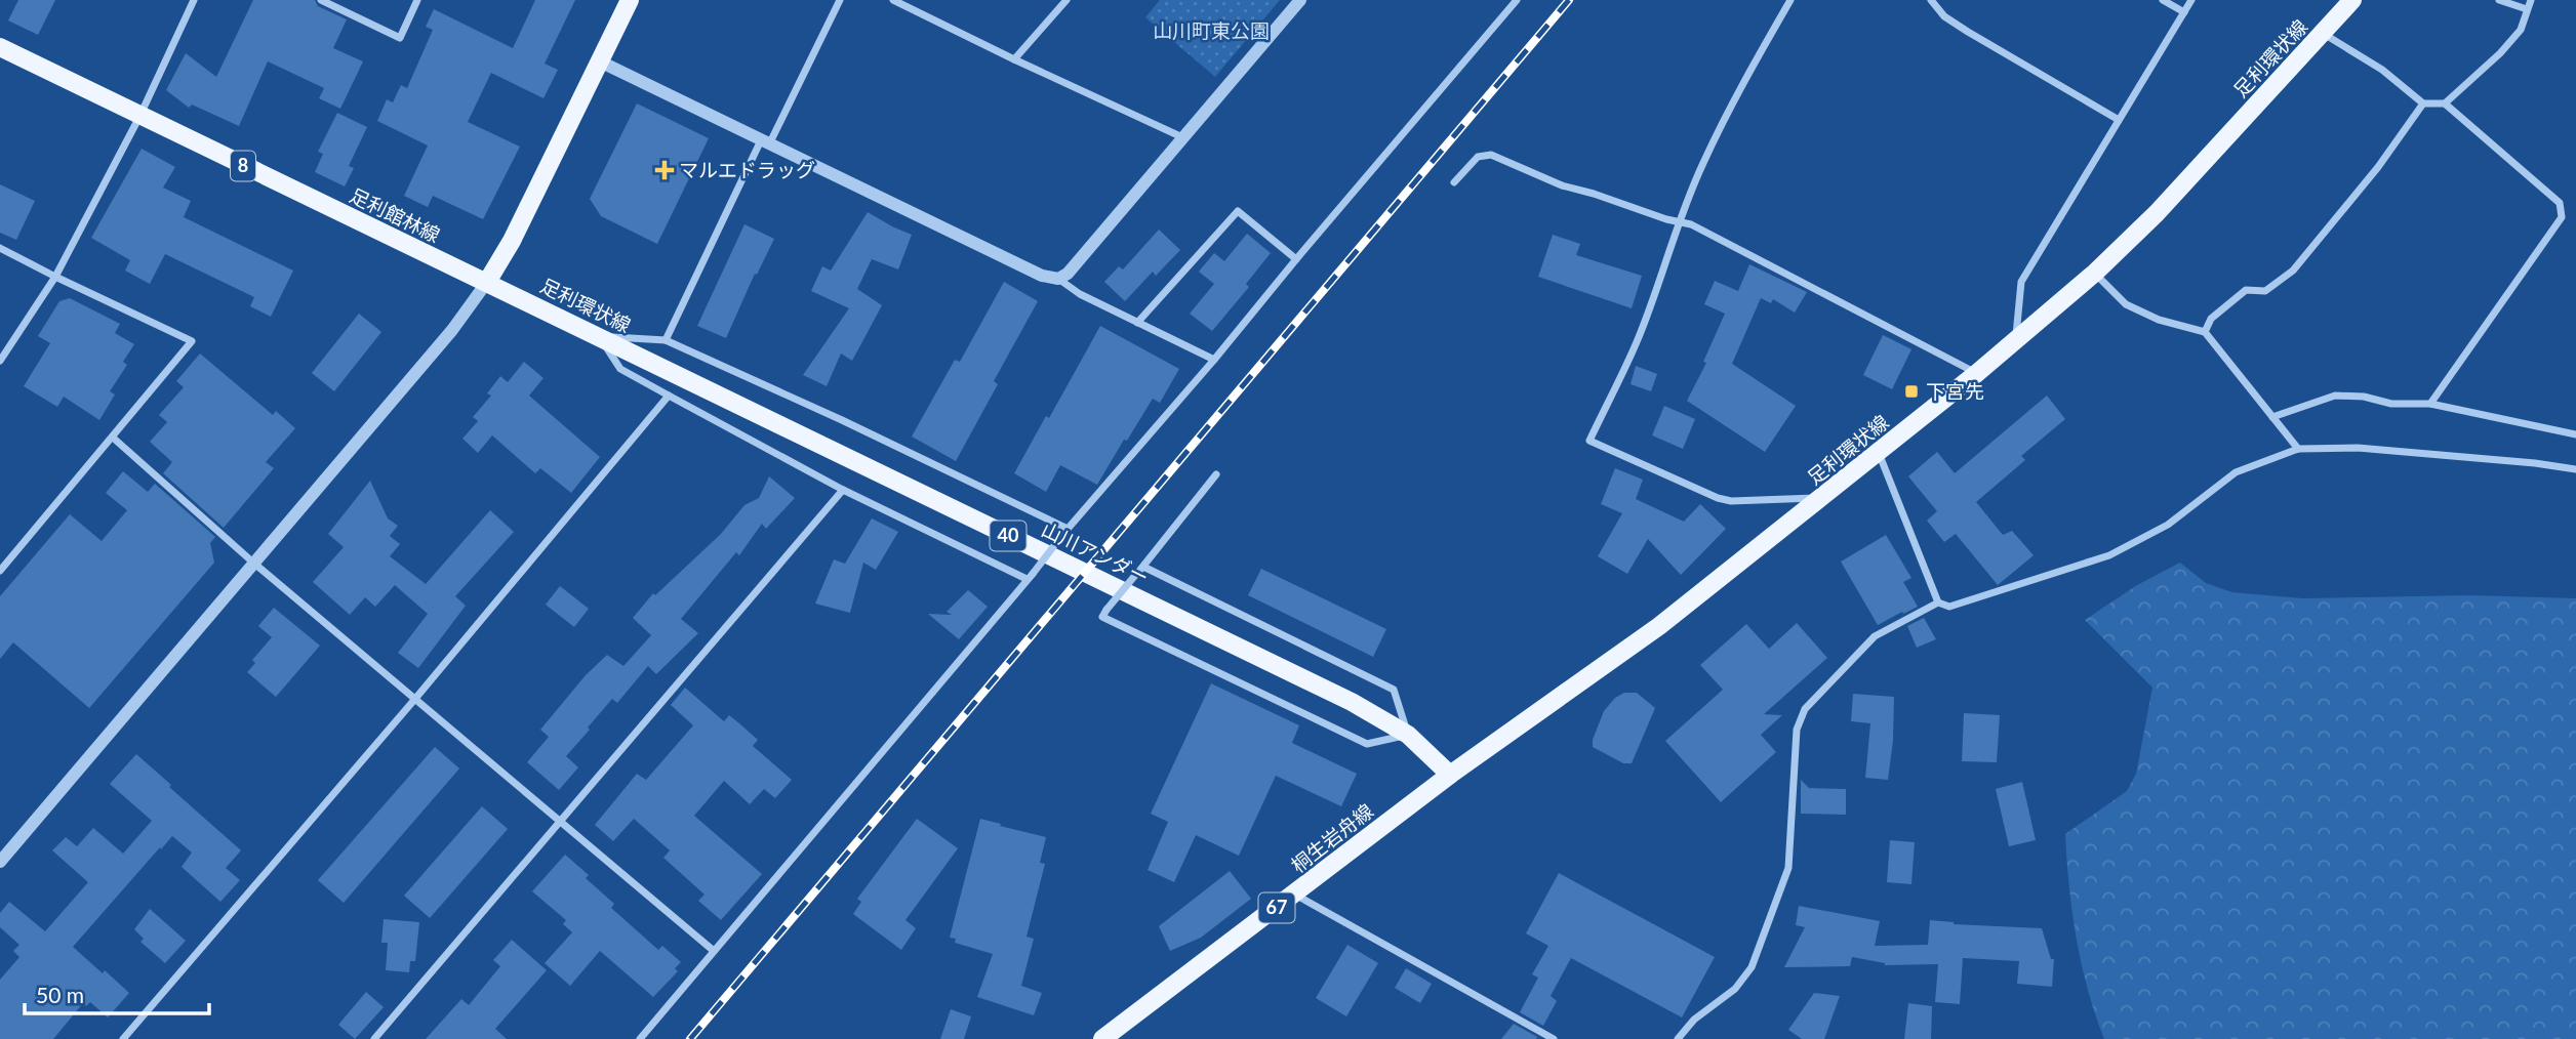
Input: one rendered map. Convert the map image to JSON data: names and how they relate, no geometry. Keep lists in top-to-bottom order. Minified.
{"streets":{"main road":["足利環状線","8","足利館林線","40","山川アンダー","桐生岩舟線","67"]},"crossings":[["足利環状線","足利館林線"],["足利環状線","40"],["足利環状線","山川アンダー"],["足利環状線","桐生岩舟線"],["40","山川アンダー"],["40","桐生岩舟線"]],"parks":["山川町東公園"],"places":{"health":["マルエドラッグ"],"transit":["下宮先"]},"scale_bar":"50 m"}
